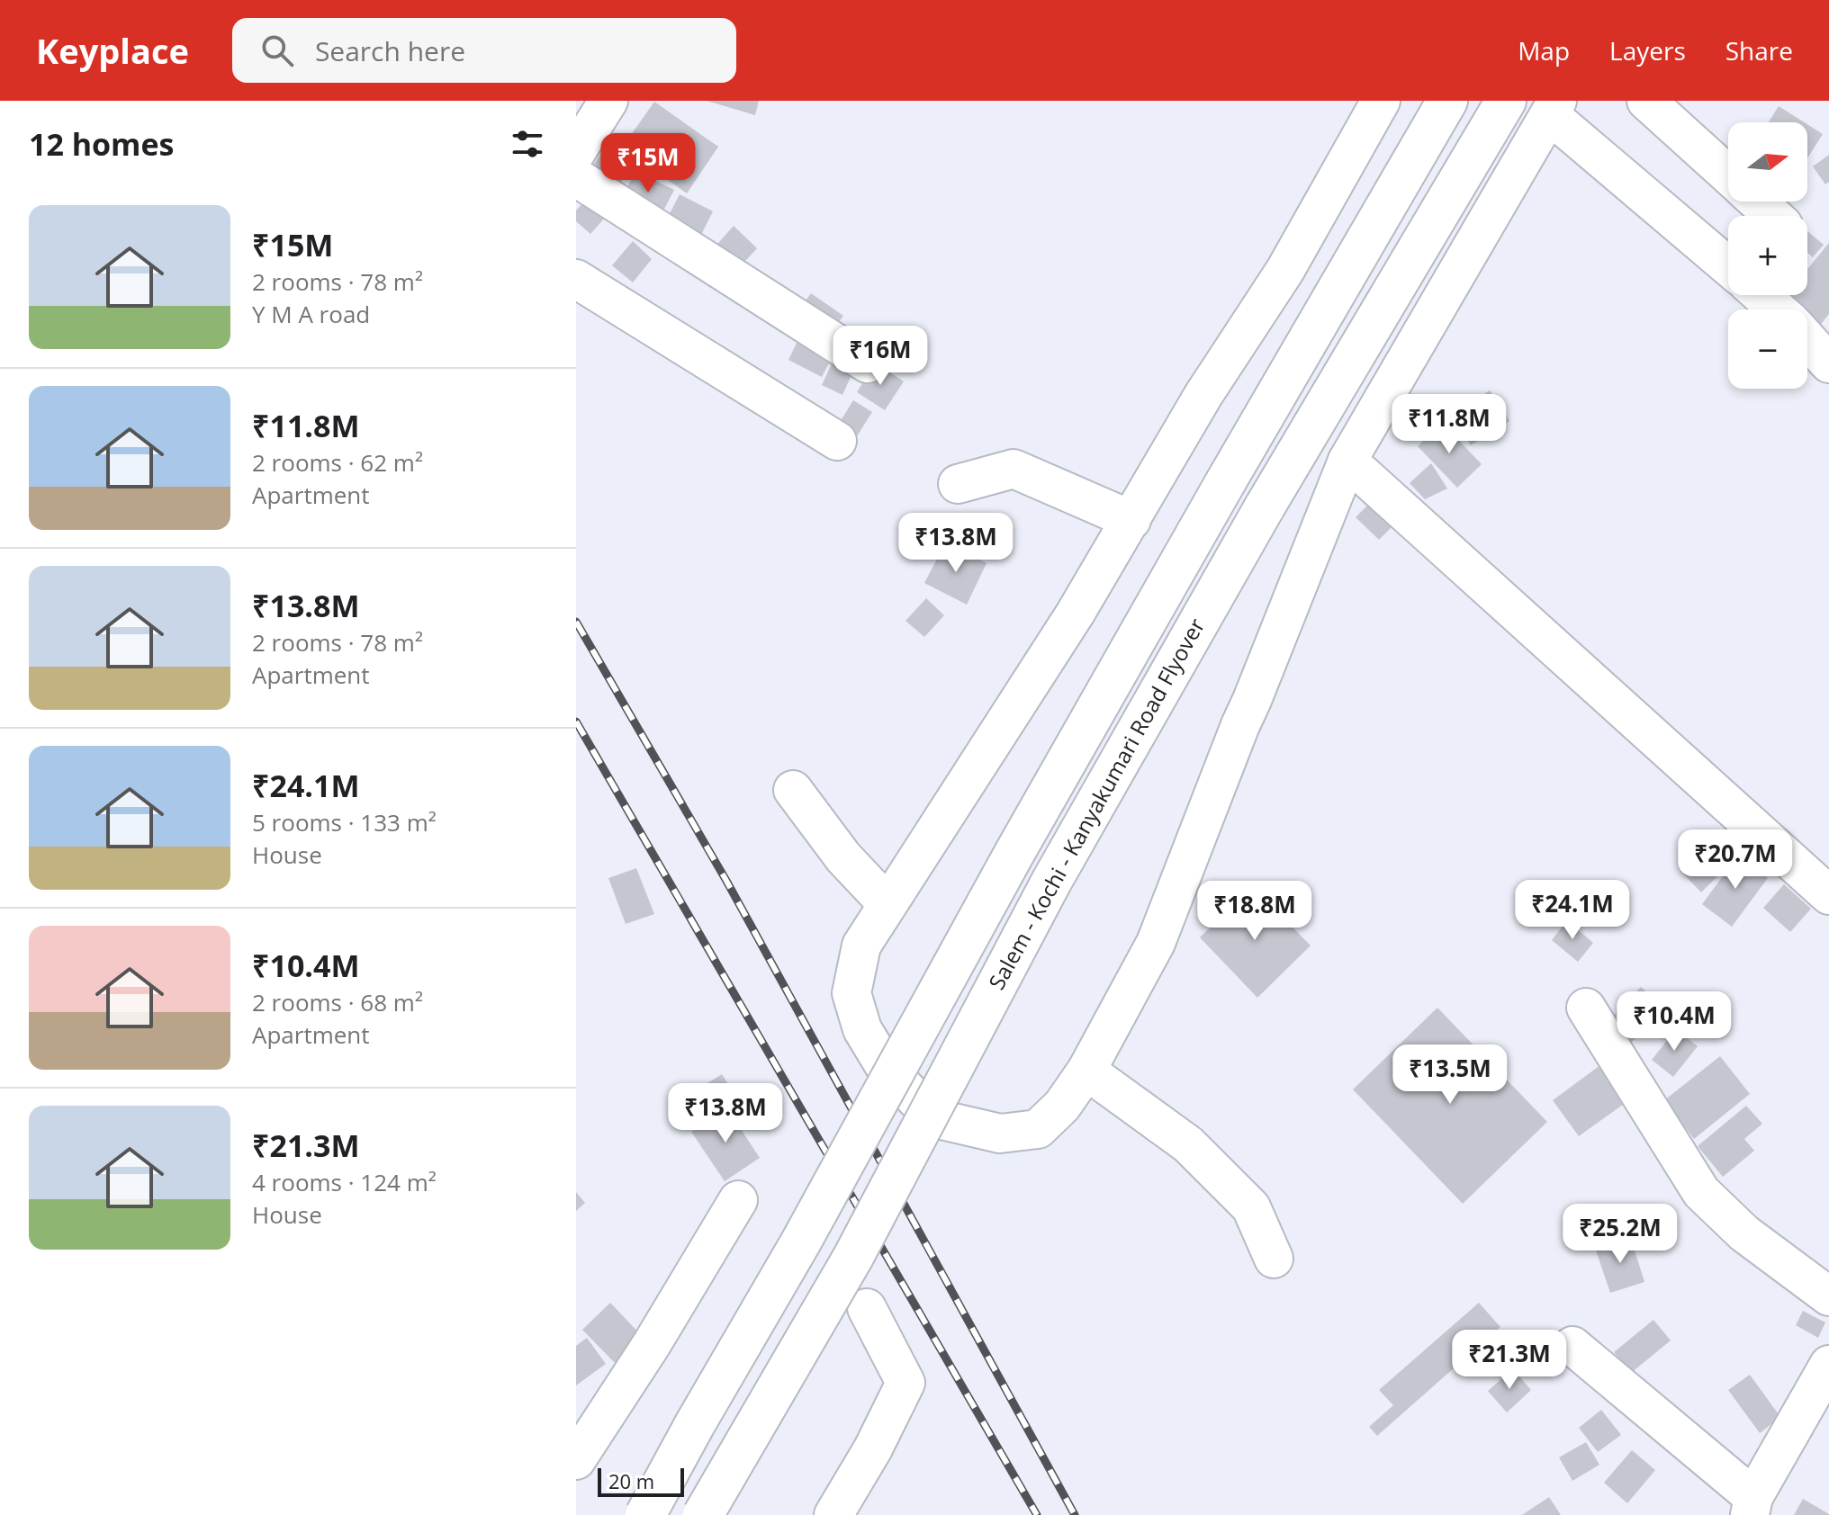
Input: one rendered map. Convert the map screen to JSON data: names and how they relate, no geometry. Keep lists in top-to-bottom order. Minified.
{"streets":{"highway":["Salem - Kochi - Kanyakumari Road Flyover"]},"scale_bar":"20 m","north":"right","page":{"header":"Keyplace","search":"Search here","nav":["Map","Layers","Share"],"heading":"12 homes","map_buttons":["+","−"],"price":["₹15M","₹16M","₹11.8M","₹13.8M","₹20.7M","₹24.1M","₹18.8M","₹10.4M","₹13.5M","₹13.8M","₹25.2M","₹21.3M"],"list":[{"name":"₹15M","note":"2 rooms · 78 m² · Y M A road"},{"name":"₹11.8M","note":"2 rooms · 62 m² · Apartment"},{"name":"₹13.8M","note":"2 rooms · 78 m² · Apartment"},{"name":"₹24.1M","note":"5 rooms · 133 m² · House"},{"name":"₹10.4M","note":"2 rooms · 68 m² · Apartment"},{"name":"₹21.3M","note":"4 rooms · 124 m² · House"}],"scale":"20 m"}}
